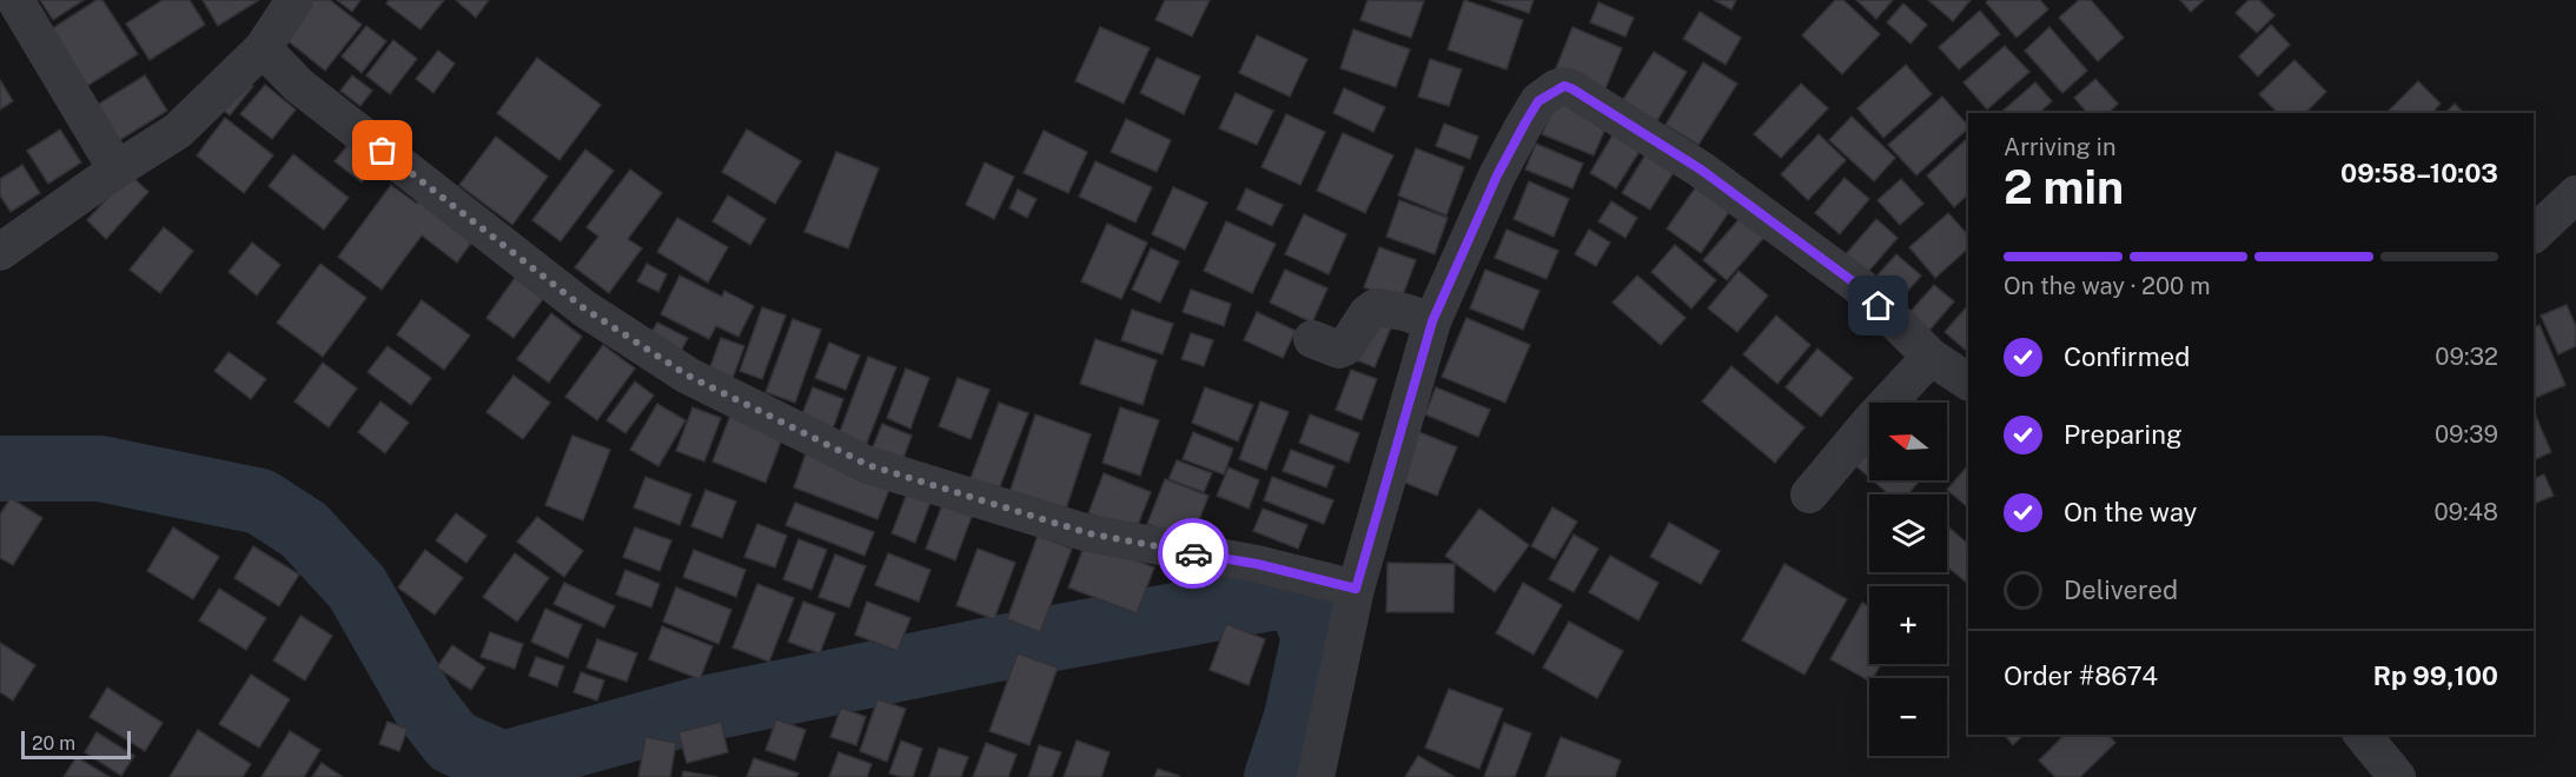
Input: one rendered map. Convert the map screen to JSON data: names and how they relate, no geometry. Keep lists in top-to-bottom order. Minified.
{"scale_bar":"20 m","north":"left","page":{"heading":["2 min","Arriving in","09:58–10:03"],"panel":["Order #8674","Rp 99,100"],"bar":"On the way · 200 m","list":[["Confirmed","09:32"],["Preparing","09:39"],["On the way","09:48"],"Delivered"],"map_buttons":["+","−"],"scale":"20 m"}}
